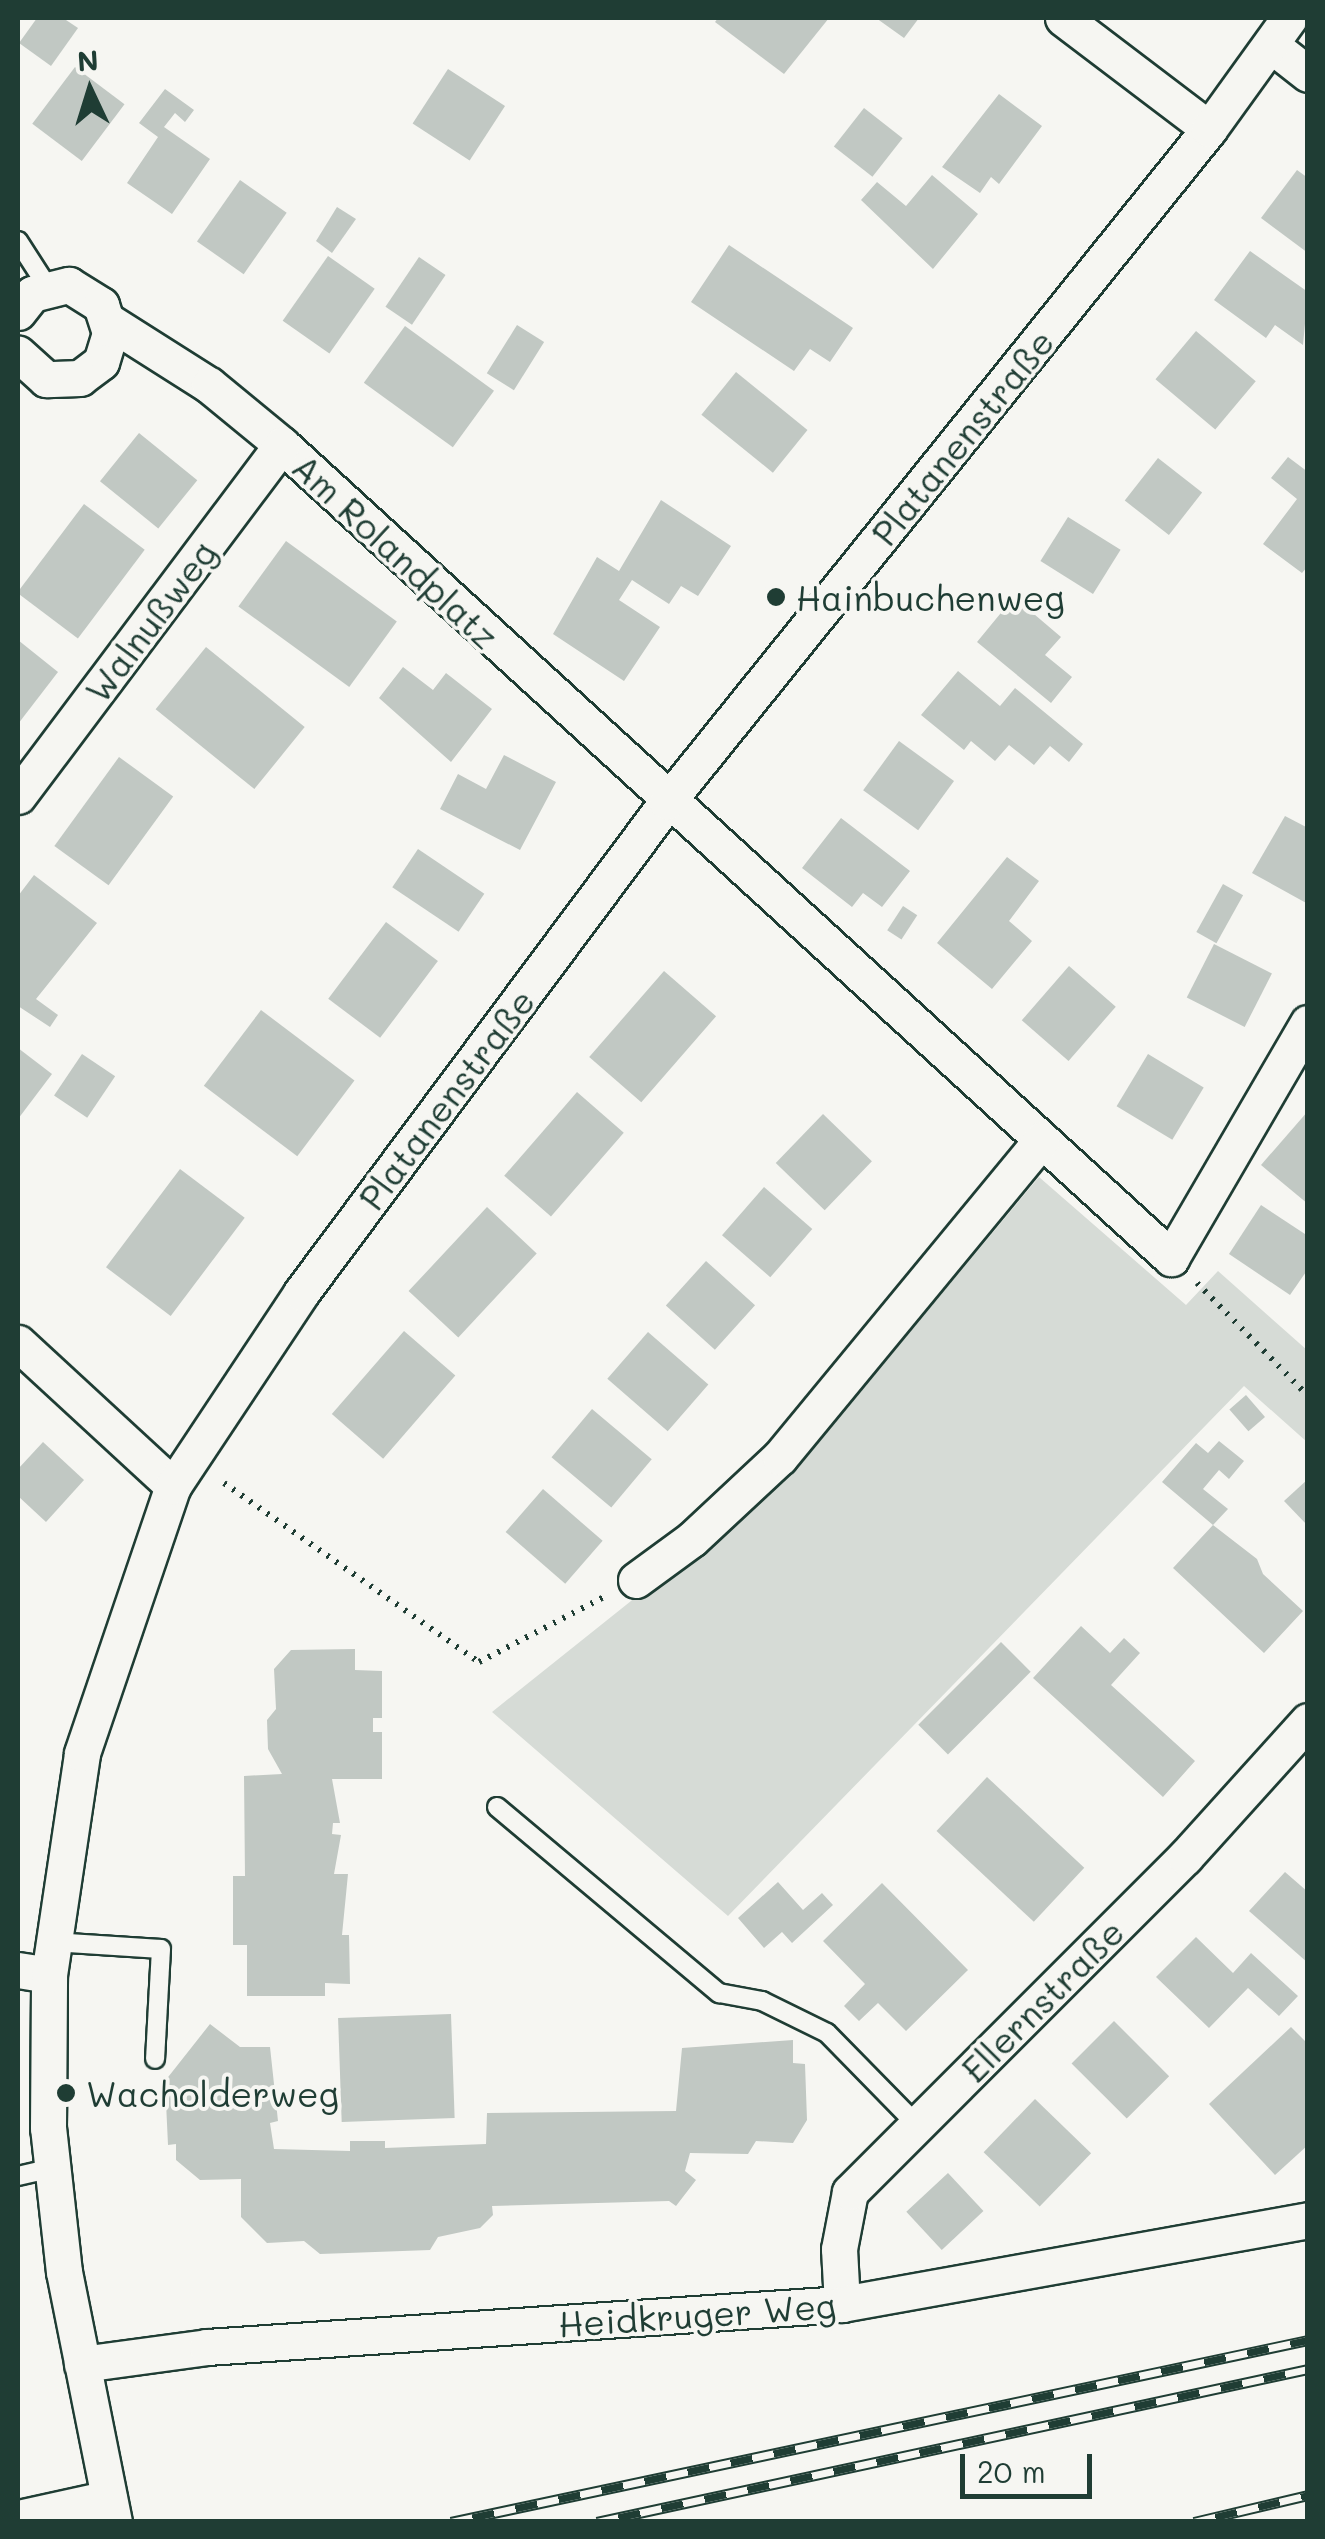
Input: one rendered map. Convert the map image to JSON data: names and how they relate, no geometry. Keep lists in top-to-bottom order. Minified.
{"streets":{"street":["Platanenstraße","Am Rolandplatz","Walnußweg","Ellernstraße","Heidkruger Weg"]},"crossings":[["Platanenstraße","Am Rolandplatz"],["Platanenstraße","Heidkruger Weg"],["Am Rolandplatz","Walnußweg"],["Ellernstraße","Heidkruger Weg"]],"places":["Hainbuchenweg","Wacholderweg"],"scale_bar":"20 m","north":"top"}
